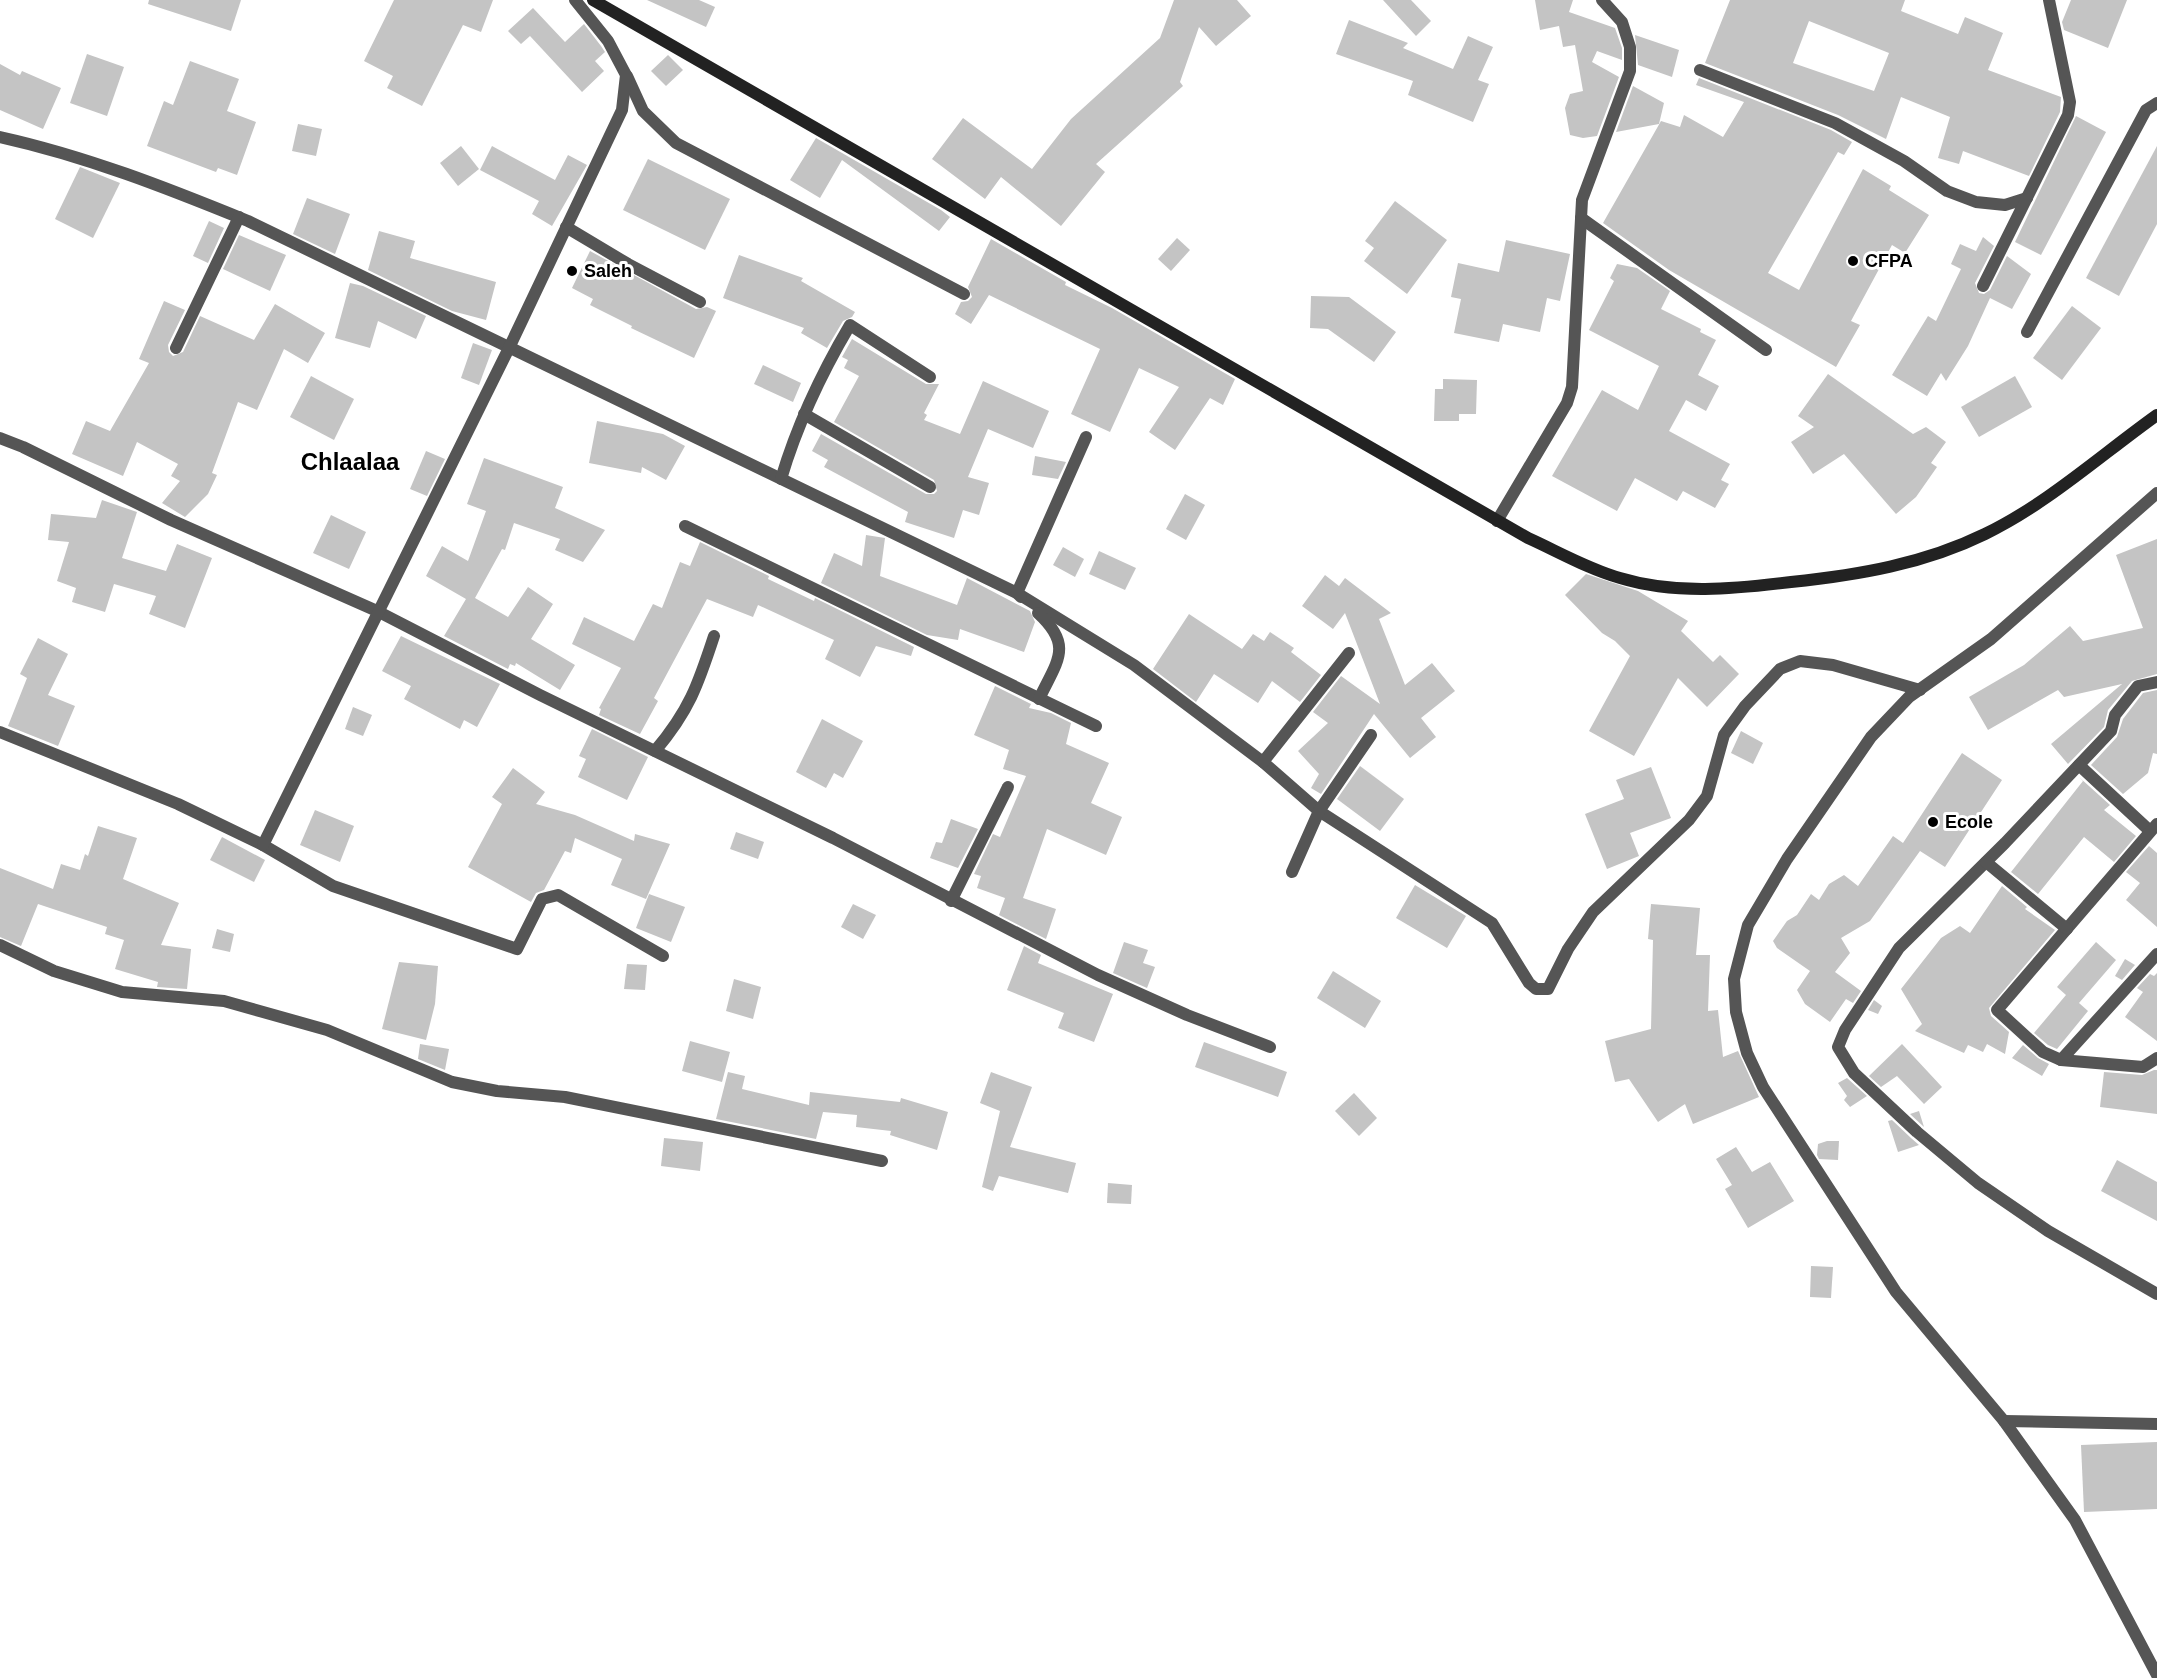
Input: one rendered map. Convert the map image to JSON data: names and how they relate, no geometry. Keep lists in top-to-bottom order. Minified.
{"districts":["Chlaalaa"],"places":["CFPA","Saleh","Ecole"]}
